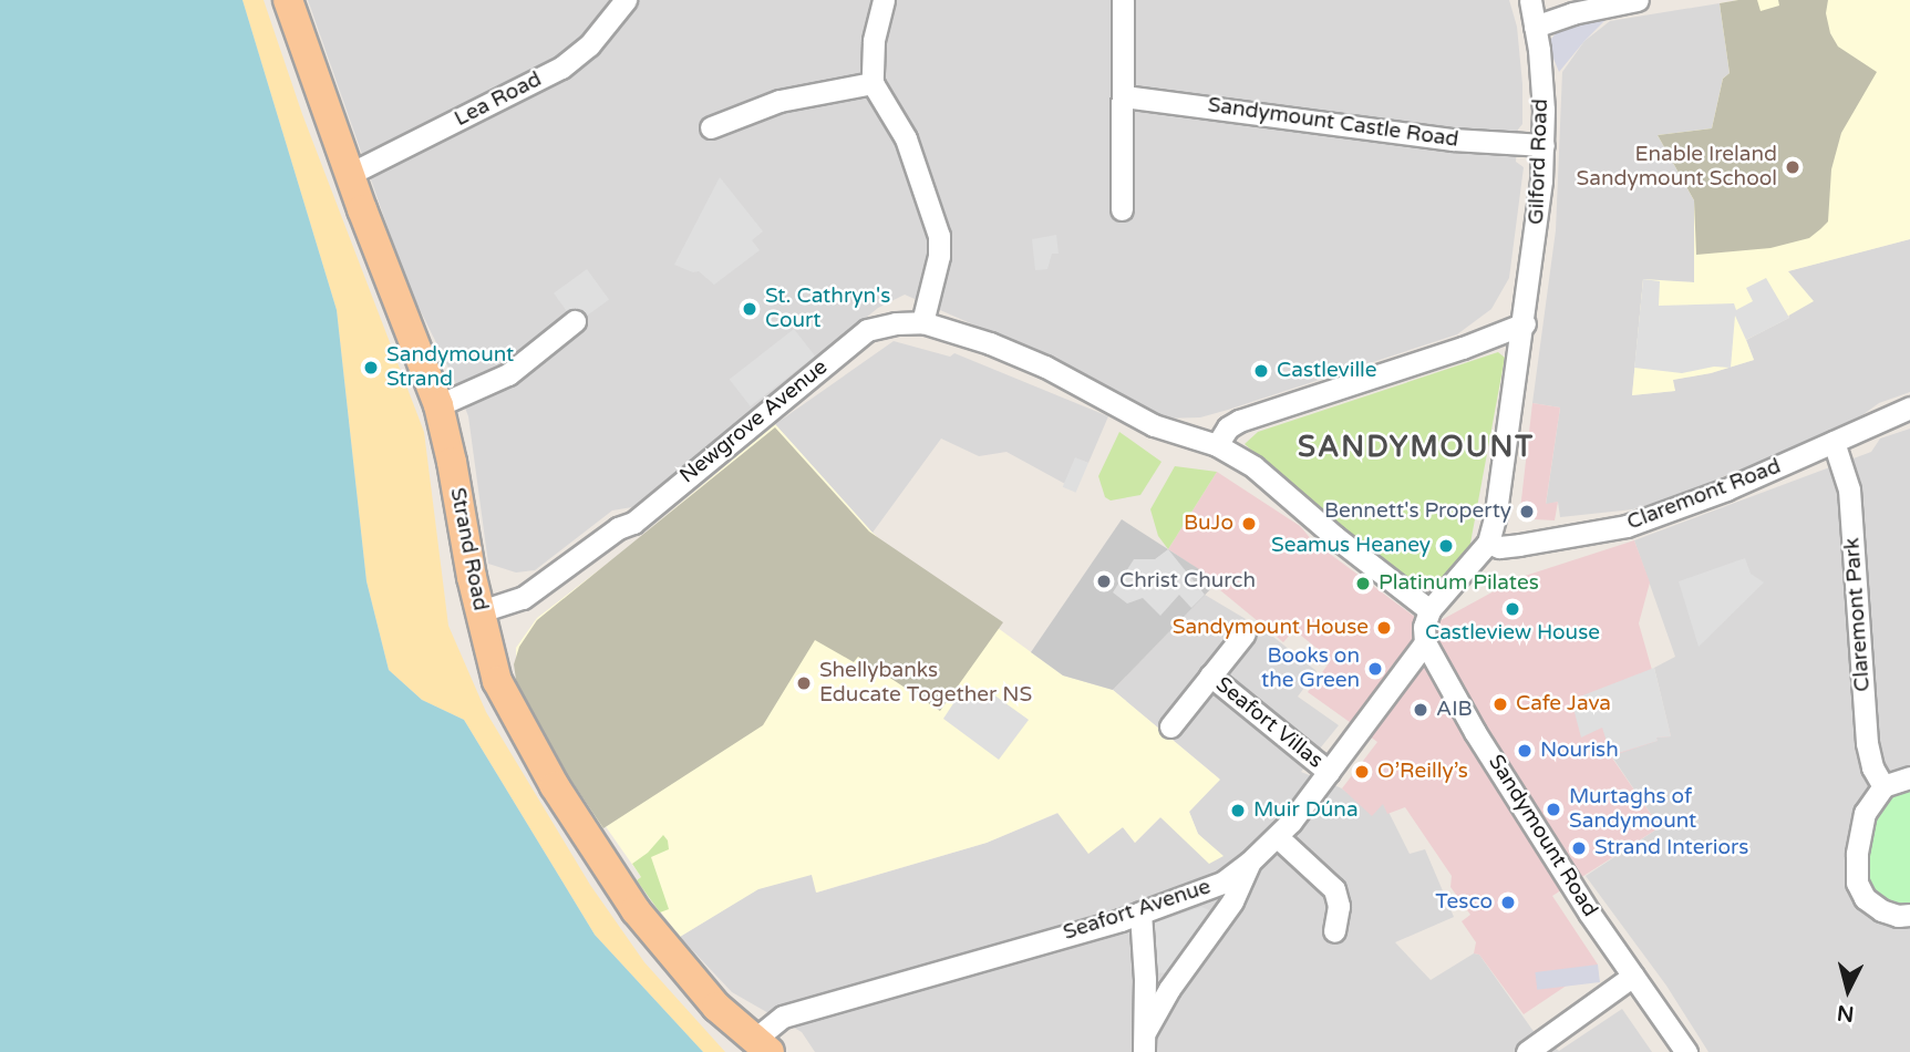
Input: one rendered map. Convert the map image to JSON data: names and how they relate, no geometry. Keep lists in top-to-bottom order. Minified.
{"streets":{"main road":["Strand Road"],"street":["Lea Road","Sandymount Castle Road","Gilford Road","Newgrove Avenue","Claremont Road","Claremont Park","Seafort Villas","Sandymount Road","Seafort Avenue"]},"crossings":[["Lea Road","Strand Road"],["Sandymount Castle Road","Gilford Road"],["Gilford Road","Claremont Road"],["Newgrove Avenue","Strand Road"],["Claremont Road","Claremont Park"],["Strand Road","Seafort Avenue"],["Seafort Villas","Seafort Avenue"],["Sandymount Road","Seafort Avenue"]],"districts":["SANDYMOUNT"],"places":["Enable Ireland Sandymount School","St. Cathryn's Court","Sandymount Strand","Castleville","Bennett's Property","BuJo","Seamus Heaney","Christ Church","Platinum Pilates","Castleview House","Sandymount House","Books on the Green","Shellybanks Educate Together NS","Cafe Java","AIB","Nourish","O’Reilly’s","Murtaghs of Sandymount","Muir Dúna","Strand Interiors","Tesco"],"north":"bottom"}
